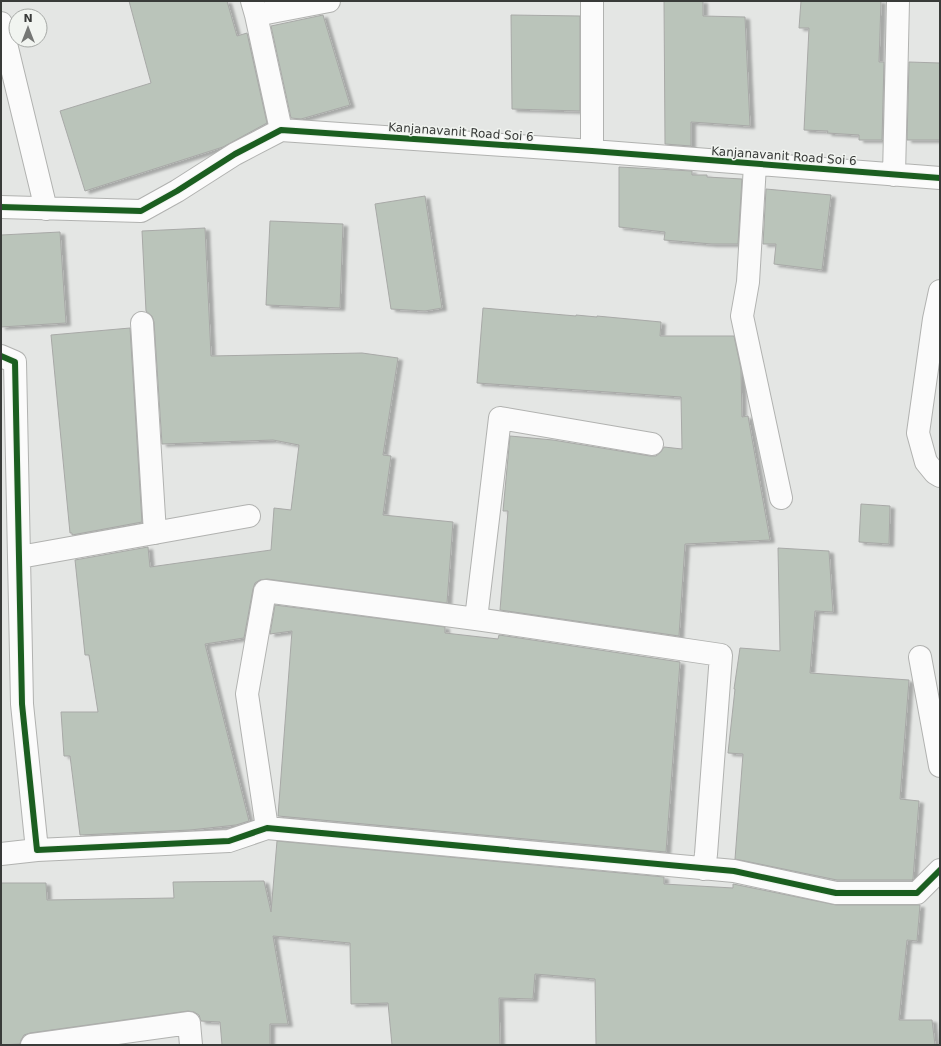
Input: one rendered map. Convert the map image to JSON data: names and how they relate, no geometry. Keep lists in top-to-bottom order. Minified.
{"streets":{"street":["Kanjanavanit Road Soi 6"]},"north":"top"}
